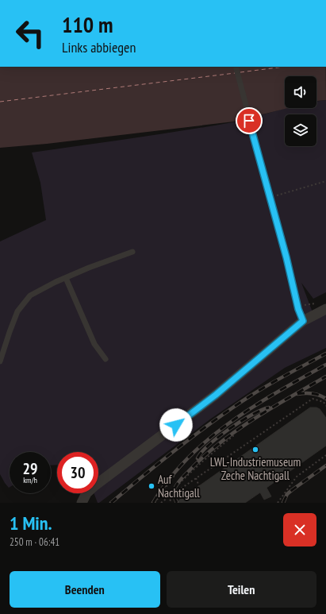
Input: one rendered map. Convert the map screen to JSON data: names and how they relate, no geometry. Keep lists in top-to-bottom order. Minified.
{"places":["LWL-Industriemuseum Zeche Nachtigall","Auf Nachtigall"],"page":{"turn":["110 m","Links abbiegen"],"speed":"29 km/h","limit":"30","heading":["1 Min.","250 m · 06:41"],"buttons":["Beenden","Teilen"]}}
